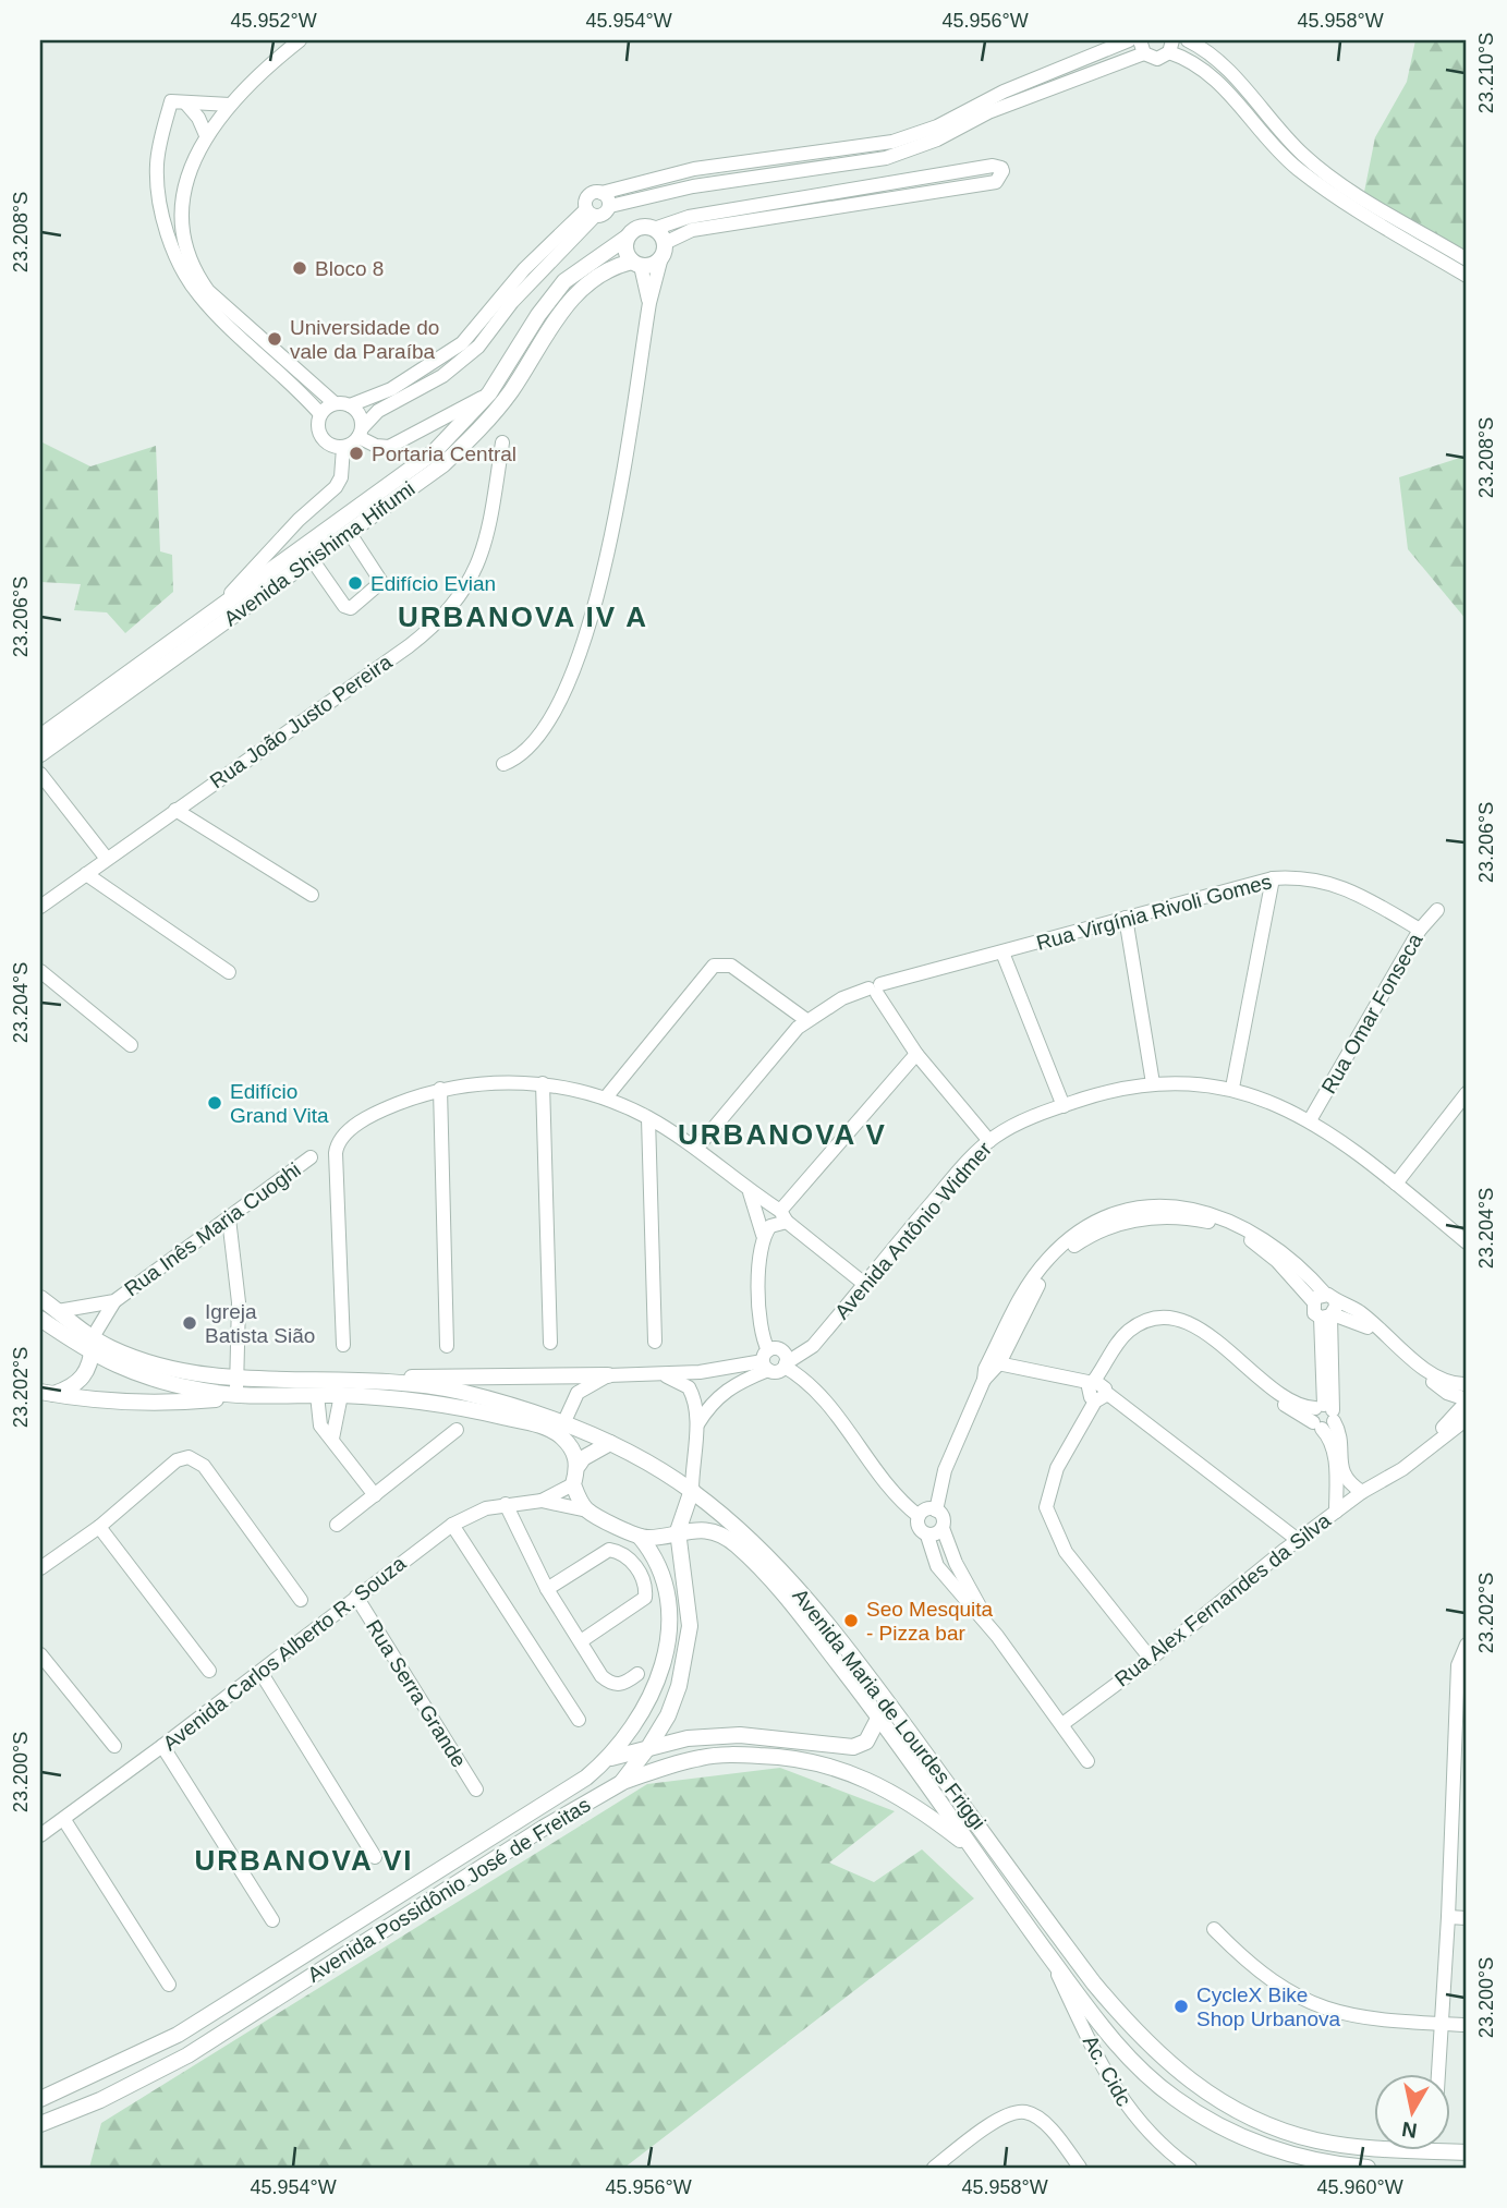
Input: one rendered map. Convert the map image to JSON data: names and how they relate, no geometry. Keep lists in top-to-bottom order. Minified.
{"streets":{"street":["Avenida Shishima Hifumi","Rua João Justo Pereira","Rua Virgínia Rivoli Gomes","Rua Omar Fonseca","Rua Inês Maria Cuoghi","Avenida Antônio Widmer","Rua Alex Fernandes da Silva","Avenida Carlos Alberto R. Souza","Rua Serra Grande","Avenida Maria de Lourdes Friggi","Avenida Possidônio José de Freitas","Ac. Cidc"]},"crossings":[["Rua Virgínia Rivoli Gomes","Rua Omar Fonseca"],["Rua Omar Fonseca","Avenida Antônio Widmer"],["Rua Inês Maria Cuoghi","Avenida Maria de Lourdes Friggi"],["Avenida Carlos Alberto R. Souza","Rua Serra Grande"],["Avenida Maria de Lourdes Friggi","Avenida Possidônio José de Freitas"],["Avenida Maria de Lourdes Friggi","Ac. Cidc"]],"districts":["URBANOVA IV A","URBANOVA V","URBANOVA VI"],"places":["Bloco 8","Universidade do vale da Paraíba","Portaria Central","Edifício Evian","Edifício Grand Vita","Igreja Batista Sião","Seo Mesquita - Pizza bar","CycleX Bike Shop Urbanova"],"north":"bottom","coordinates":["45.952°W","45.954°W","45.956°W","45.958°W","23.210°S","23.208°S","23.206°S","23.204°S","23.202°S","23.200°S","45.960°W"]}
